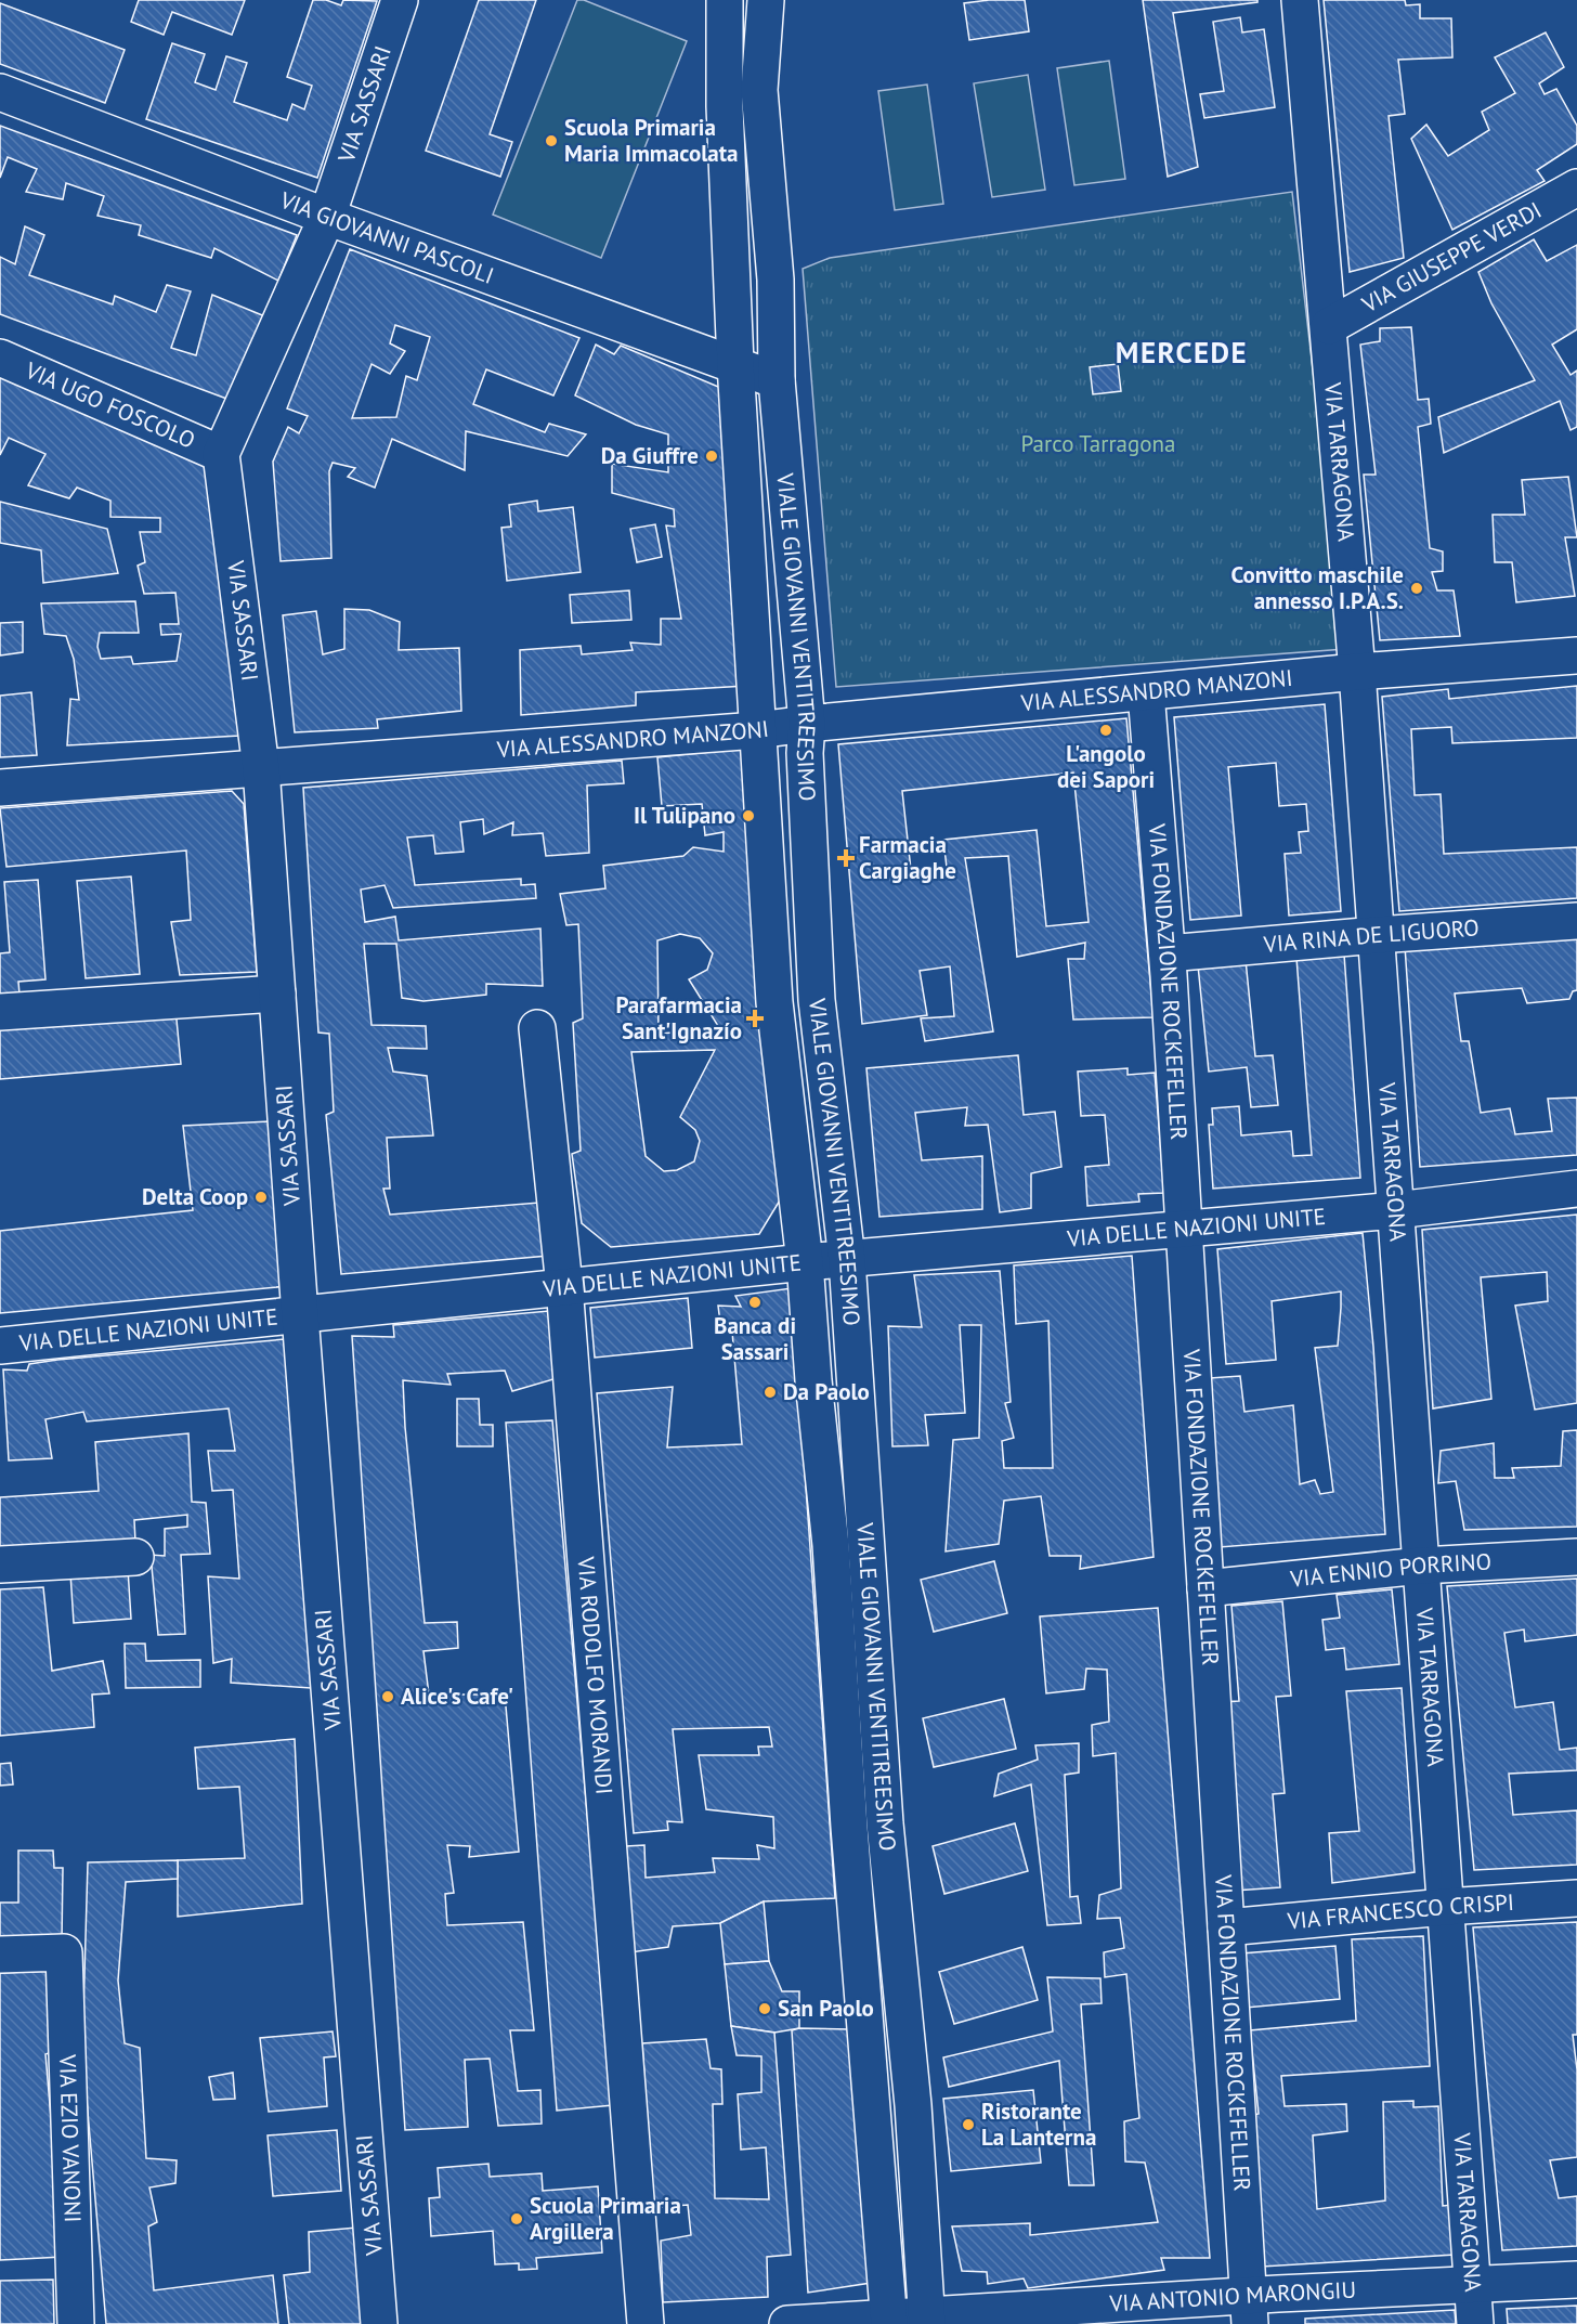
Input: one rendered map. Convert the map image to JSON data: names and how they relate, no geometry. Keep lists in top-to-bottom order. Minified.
{"streets":{"street":["VIA SASSARI","VIA GIOVANNI PASCOLI","VIA GIUSEPPE VERDI","VIA UGO FOSCOLO","VIA TARRAGONA","VIALE GIOVANNI VENTITREESIMO","VIA ALESSANDRO MANZONI","VIA RINA DE LIGUORO","VIA FONDAZIONE ROCKEFELLER","VIA DELLE NAZIONI UNITE","VIA ENNIO PORRINO","VIA RODOLFO MORANDI","VIA FRANCESCO CRISPI","VIA EZIO VANONI","VIA ANTONIO MARONGIU"]},"crossings":[["VIA SASSARI","VIA GIOVANNI PASCOLI"],["VIA SASSARI","VIA UGO FOSCOLO"],["VIA SASSARI","VIA ALESSANDRO MANZONI"],["VIA SASSARI","VIA DELLE NAZIONI UNITE"],["VIA GIOVANNI PASCOLI","VIALE GIOVANNI VENTITREESIMO"],["VIA GIUSEPPE VERDI","VIA TARRAGONA"],["VIA TARRAGONA","VIA ALESSANDRO MANZONI"],["VIA TARRAGONA","VIA RINA DE LIGUORO"],["VIA TARRAGONA","VIA DELLE NAZIONI UNITE"],["VIA TARRAGONA","VIA ENNIO PORRINO"],["VIA TARRAGONA","VIA FRANCESCO CRISPI"],["VIA TARRAGONA","VIA ANTONIO MARONGIU"],["VIALE GIOVANNI VENTITREESIMO","VIA ALESSANDRO MANZONI"],["VIALE GIOVANNI VENTITREESIMO","VIA DELLE NAZIONI UNITE"],["VIALE GIOVANNI VENTITREESIMO","VIA ANTONIO MARONGIU"],["VIA ALESSANDRO MANZONI","VIA FONDAZIONE ROCKEFELLER"],["VIA RINA DE LIGUORO","VIA FONDAZIONE ROCKEFELLER"],["VIA FONDAZIONE ROCKEFELLER","VIA DELLE NAZIONI UNITE"],["VIA FONDAZIONE ROCKEFELLER","VIA ENNIO PORRINO"],["VIA FONDAZIONE ROCKEFELLER","VIA FRANCESCO CRISPI"],["VIA FONDAZIONE ROCKEFELLER","VIA ANTONIO MARONGIU"],["VIA DELLE NAZIONI UNITE","VIA RODOLFO MORANDI"]],"districts":["MERCEDE"],"parks":["Parco Tarragona"],"places":{"other":["Scuola Primaria Maria Immacolata","Da Giuffre","Convitto maschile annesso I.P.A.S.","L'angolo dei Sapori","Il Tulipano","Delta Coop","Banca di Sassari","Da Paolo","Alice's Cafe'","San Paolo","Ristorante La Lanterna","Scuola Primaria Argillera"],"health":["Farmacia Cargiaghe","Parafarmacia Sant'Ignazío"]}}
